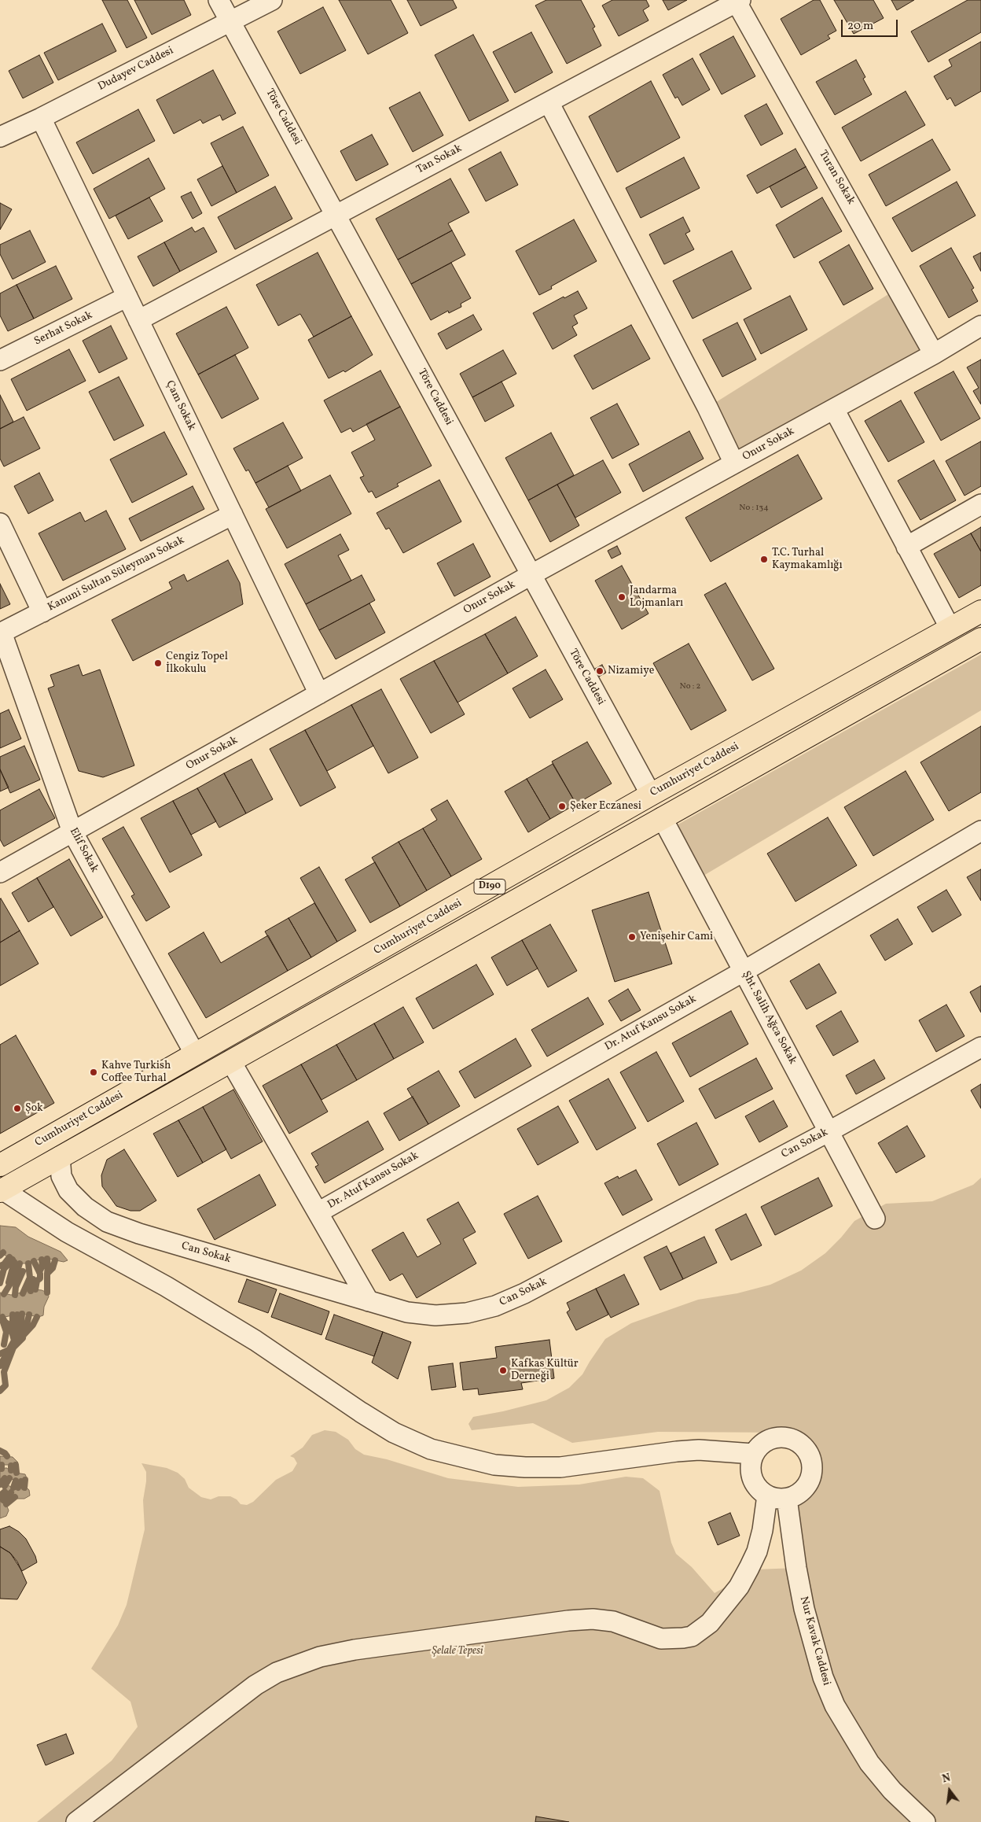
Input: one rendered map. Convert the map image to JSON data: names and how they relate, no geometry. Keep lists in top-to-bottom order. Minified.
{"streets":{"highway":["Cumhuriyet Caddesi","D190"],"street":["Dudayev Caddesi","Töre Caddesi","Tan Sokak","Turan Sokak","Serhat Sokak","Çam Sokak","Onur Sokak","Kanuni Sultan Süleyman Sokak","Elif Sokak","Şht. Salih Ağca Sokak","Dr. Atuf Kansu Sokak","Can Sokak","Nur Kavak Caddesi"]},"crossings":[["Dudayev Caddesi","Töre Caddesi"],["Dudayev Caddesi","Çam Sokak"],["Töre Caddesi","Tan Sokak"],["Töre Caddesi","Onur Sokak"],["Töre Caddesi","Cumhuriyet Caddesi"],["Tan Sokak","Turan Sokak"],["Tan Sokak","Çam Sokak"],["Turan Sokak","Onur Sokak"],["Serhat Sokak","Çam Sokak"],["Çam Sokak","Onur Sokak"],["Çam Sokak","Kanuni Sultan Süleyman Sokak"],["Onur Sokak","Elif Sokak"],["Kanuni Sultan Süleyman Sokak","Elif Sokak"],["Cumhuriyet Caddesi","Elif Sokak"],["Cumhuriyet Caddesi","Şht. Salih Ağca Sokak"],["Cumhuriyet Caddesi","Can Sokak"],["Şht. Salih Ağca Sokak","Dr. Atuf Kansu Sokak"],["Şht. Salih Ağca Sokak","Can Sokak"]],"parks":["Şelale Tepesi"],"places":["T.C. Turhal Kaymakamlığı","Jandarma Lojmanları","Cengiz Topel İlkokulu","Nizamiye","Şeker Eczanesi","Yenişehir Cami","Kahve Turkish Coffee Turhal","Şok","Kafkas Kültür Derneği"],"house_numbers":["No : 134","No : 2"],"scale_bar":"20 m","north":"top"}
